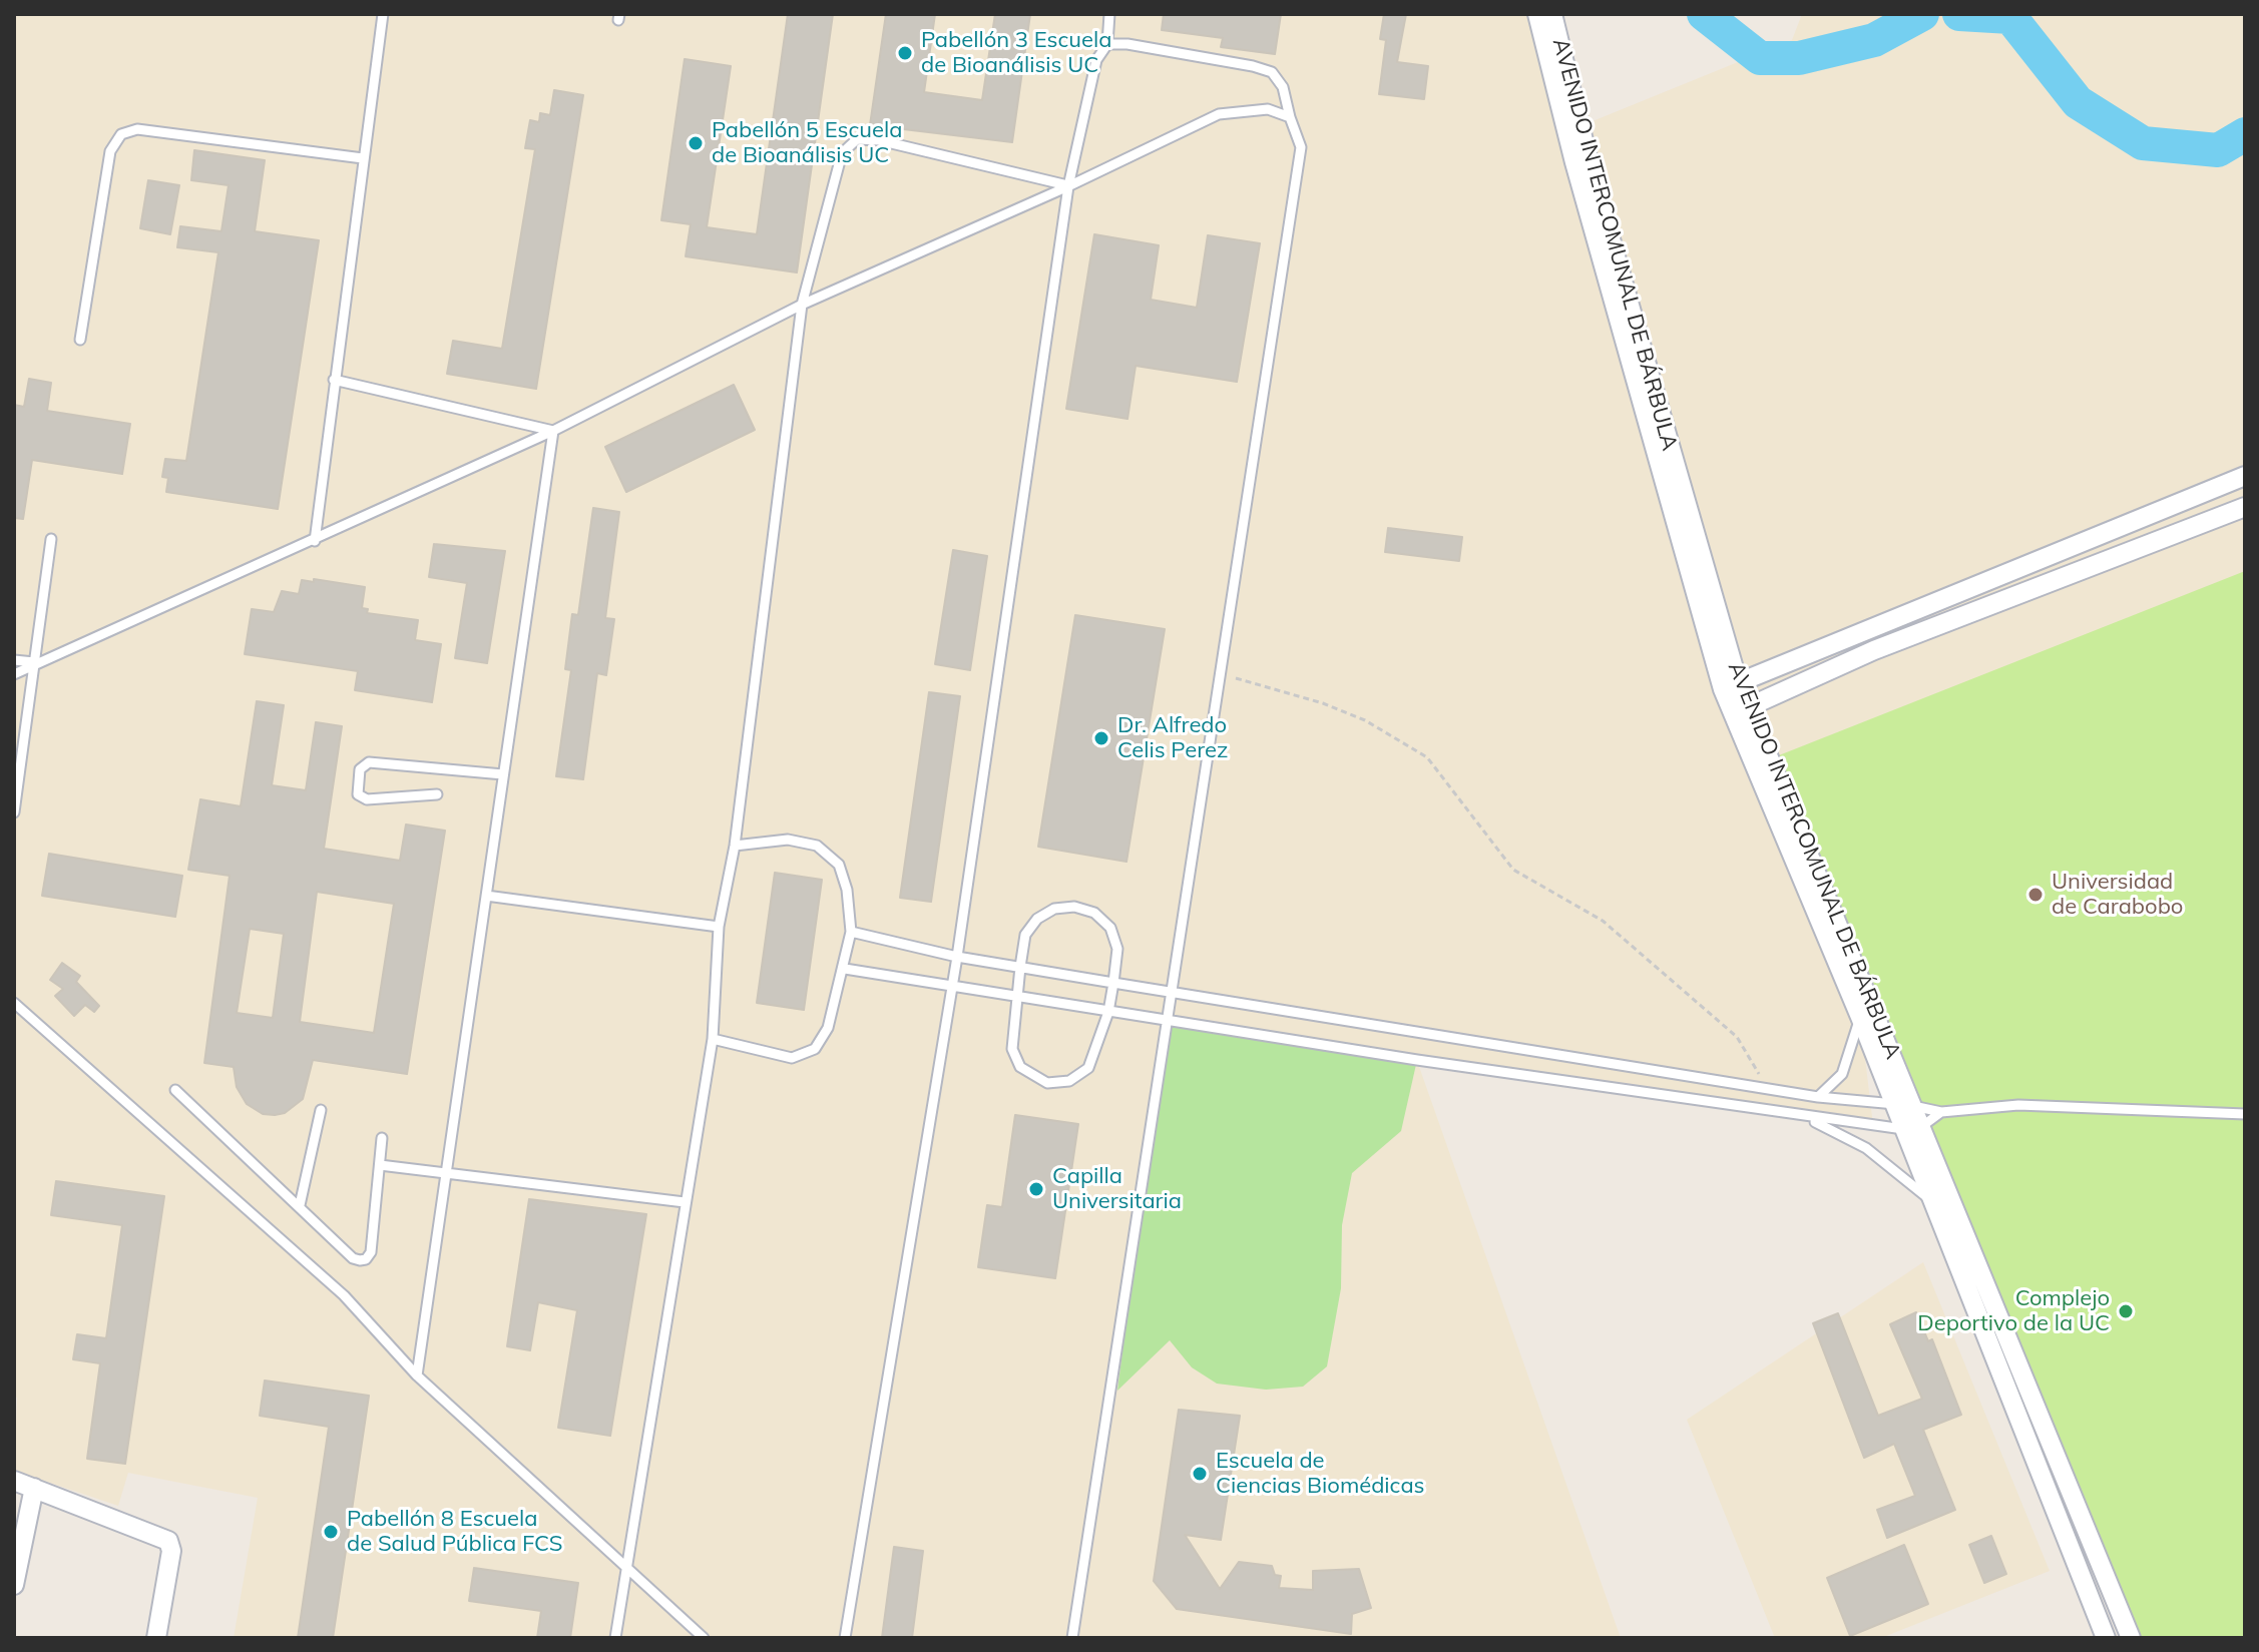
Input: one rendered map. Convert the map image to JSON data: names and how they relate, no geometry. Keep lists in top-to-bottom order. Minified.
{"streets":{"street":["AVENIDO INTERCOMUNAL DE BÁRBULA"]},"places":["Pabellón 3 Escuela de Bioanálisis UC","Pabellón 5 Escuela de Bioanálisis UC","Dr. Alfredo Celis Perez","Universidad de Carabobo","Capilla Universitaria","Complejo Deportivo de la UC","Escuela de Ciencias Biomédicas","Pabellón 8 Escuela de Salud Pública FCS"]}
